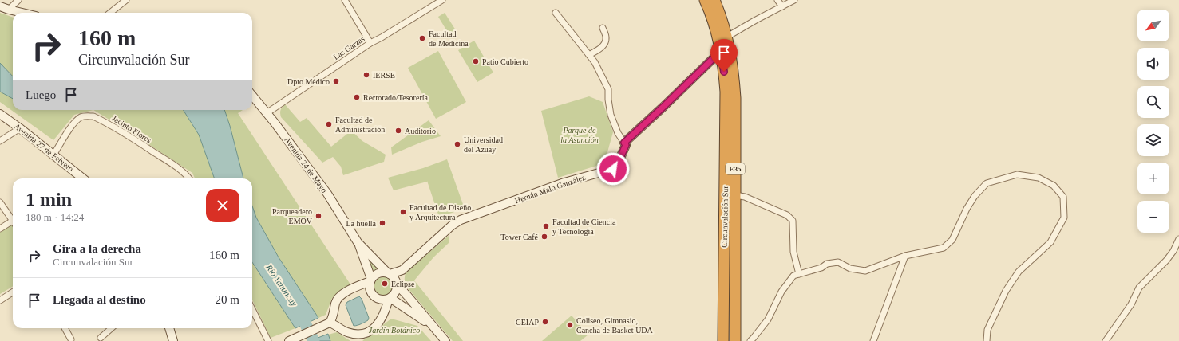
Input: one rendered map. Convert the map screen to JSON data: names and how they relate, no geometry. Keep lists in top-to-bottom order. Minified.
{"streets":{"highway":["E35","Circunvalación Sur"],"street":["Las Garzas","Jacinto Flores","Avenida 27 de Febrero","Avenida 24 de Mayo","Hernán Malo Ganzález"]},"crossings":[["Las Garzas","Avenida 24 de Mayo"],["Jacinto Flores","Avenida 27 de Febrero"],["Avenida 24 de Mayo","Hernán Malo Ganzález"]],"water":["Río Yanuncay"],"parks":["Parque de la Asunción","Jardín Botánico"],"places":["Facultad de Medicina","Patio Cubierto","IERSE","Dpto Médico","Rectorado/Tesorería","Facultad de Administración","Auditorio","Universidad del Azuay","Facultad de Diseño y Arquitectura","Parqueadero EMOV","La huella","Facultad de Ciencia y Tecnología","Tower Café","Eclipse","CEIAP","Coliseo, Gimnasio, Cancha de Basket UDA"],"north":"bottom left","page":{"map_buttons":["+","−"],"turn":["160 m","Circunvalación Sur"],"then":"Luego","heading":["1 min","180 m · 14:24"],"list":[{"name":"Gira a la derecha","note":"Circunvalación Sur","value":"160 m"},{"name":"Llegada al destino","value":"20 m"}]}}
